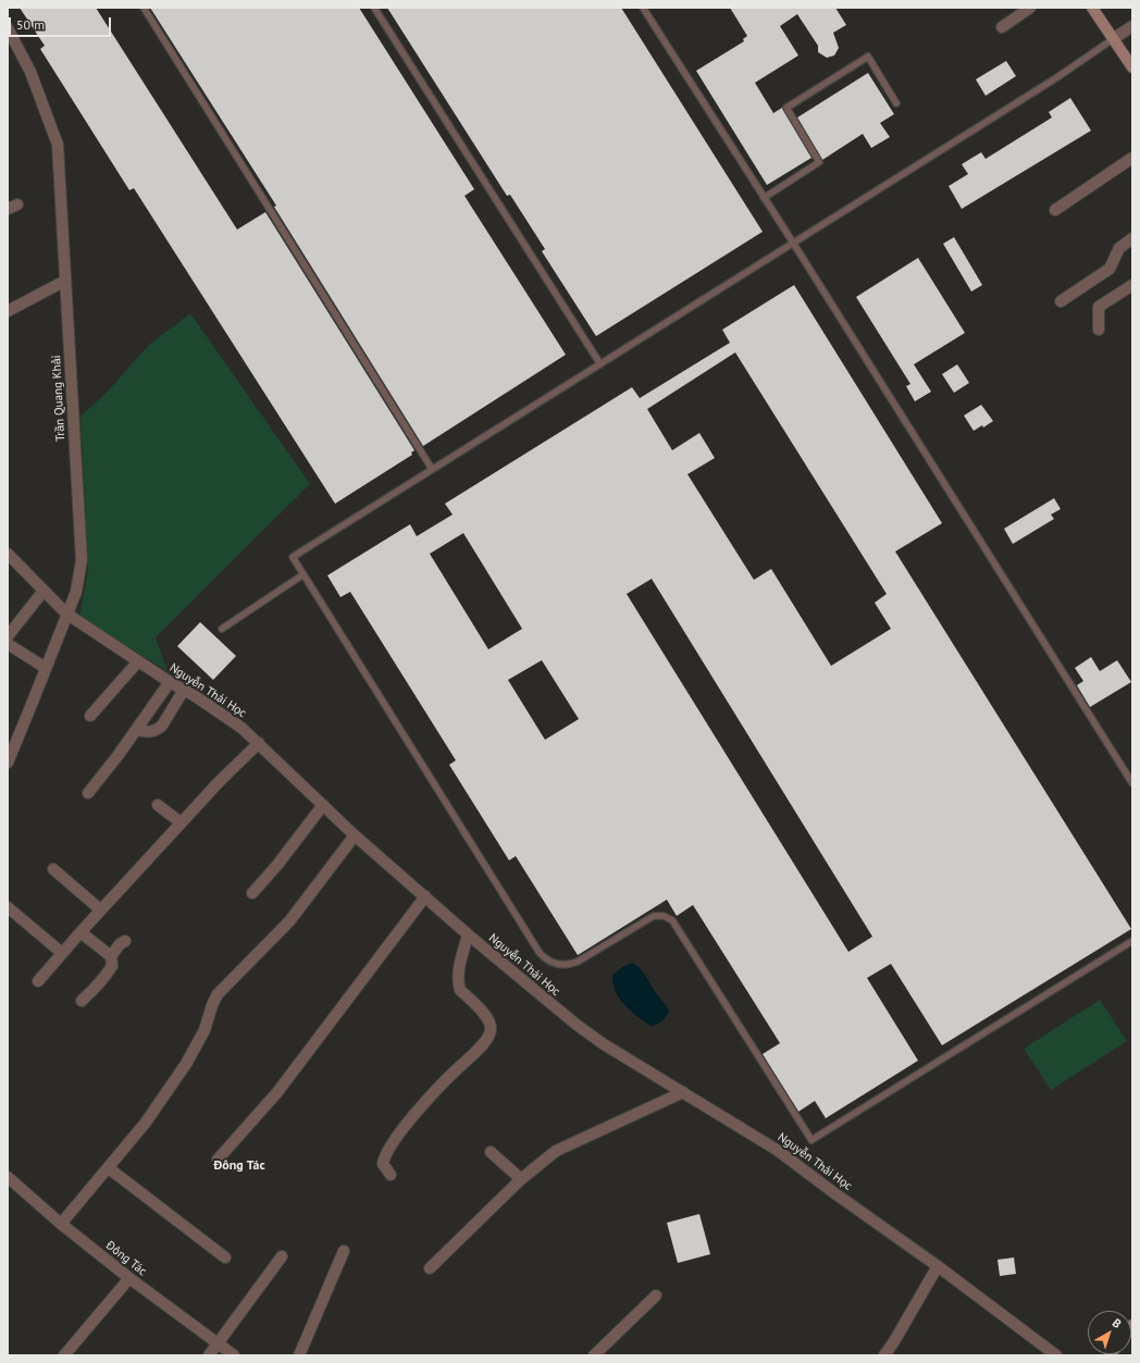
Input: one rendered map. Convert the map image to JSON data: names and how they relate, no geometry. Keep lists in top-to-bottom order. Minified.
{"streets":{"street":["Trần Quang Khải","Nguyễn Thái Học","Đông Tác"]},"crossings":[["Trần Quang Khải","Nguyễn Thái Học"]],"districts":["Đông Tác"],"scale_bar":"50 m","north":"top right"}
